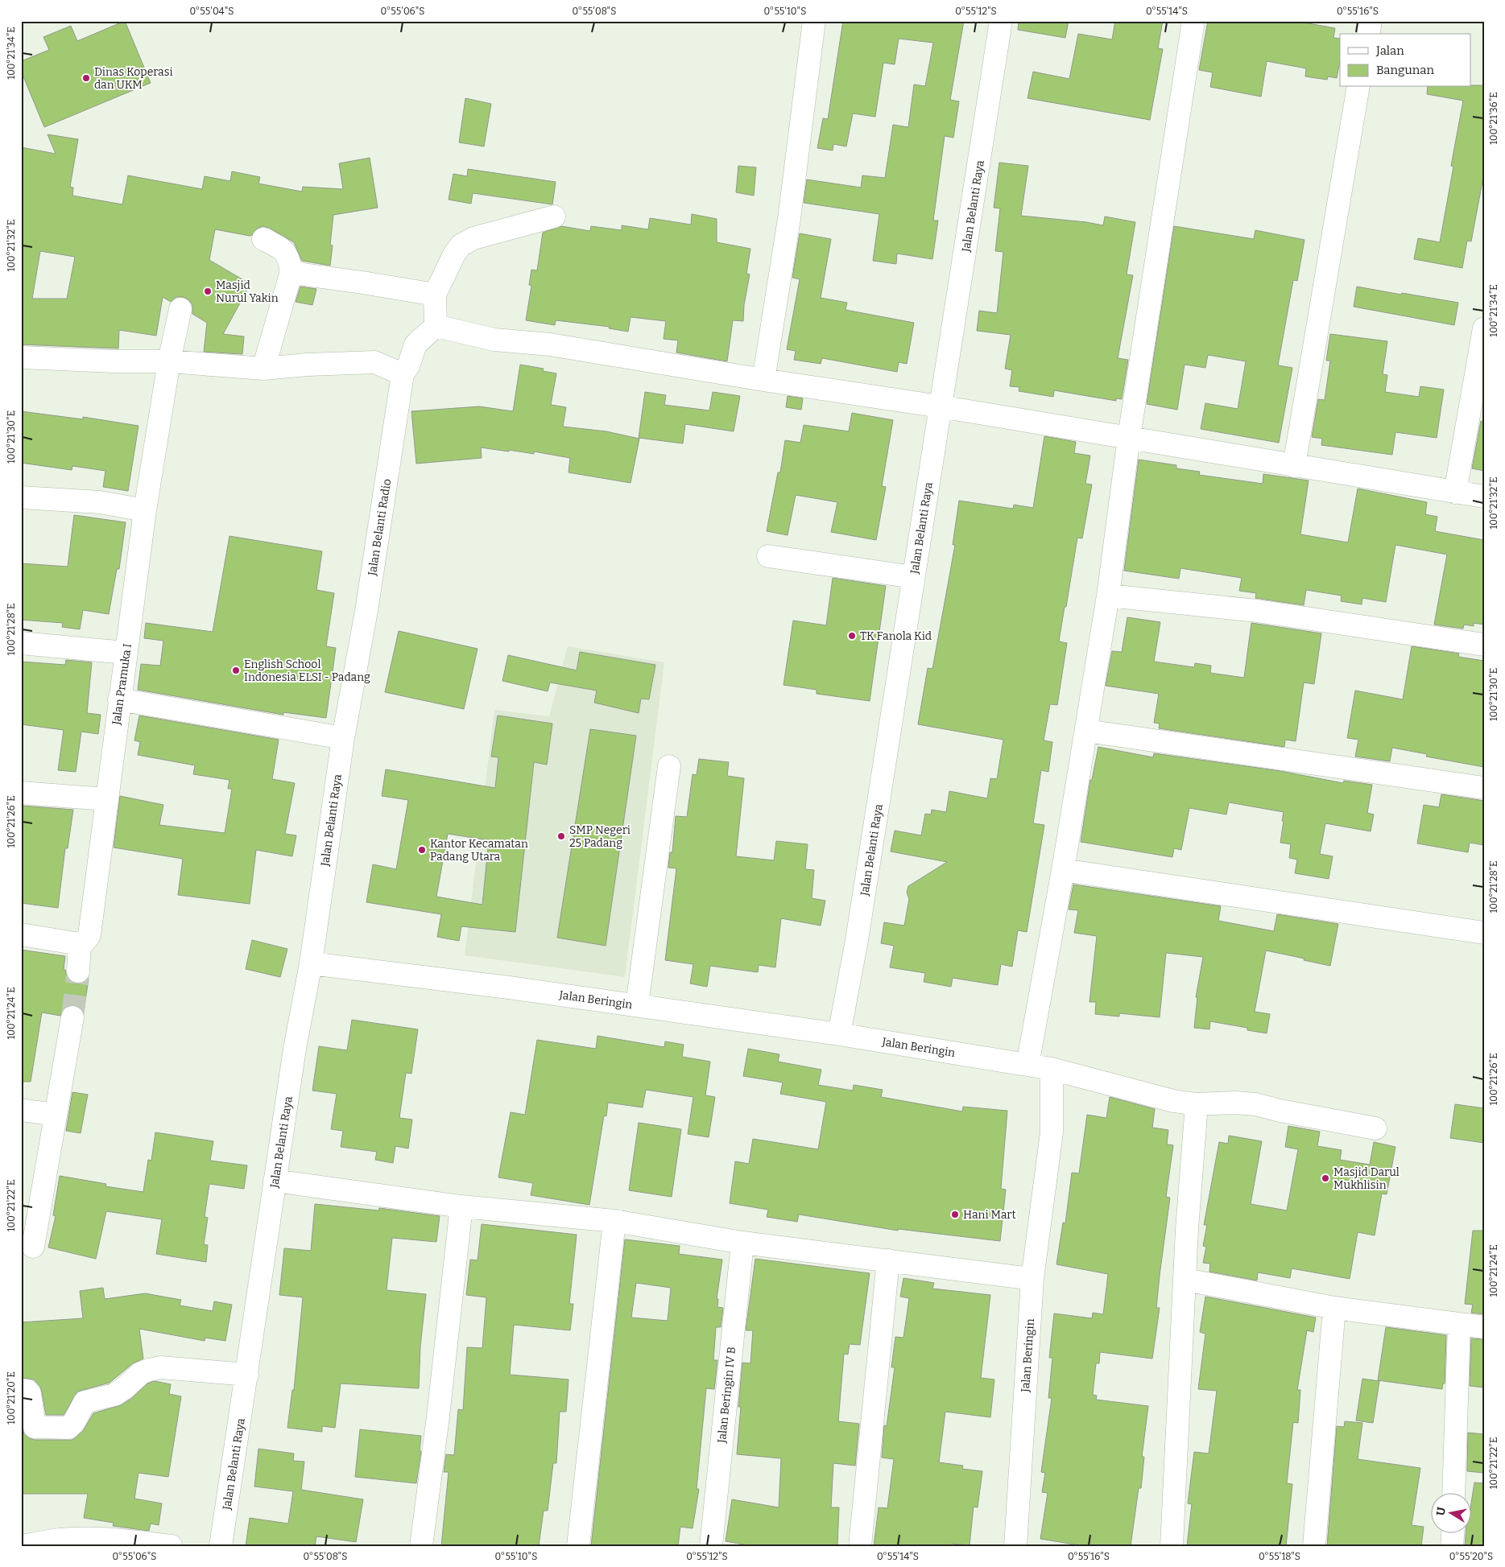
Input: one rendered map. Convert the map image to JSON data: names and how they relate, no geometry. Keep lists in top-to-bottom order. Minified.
{"streets":{"street":["Jalan Belanti Raya","Jalan Belanti Radio","Jalan Pramuka I","Jalan Beringin","Jalan Beringin IV B"]},"crossings":[["Jalan Belanti Raya","Jalan Belanti Radio"],["Jalan Belanti Raya","Jalan Beringin"]],"places":["Dinas Koperasi dan UKM","Masjid Nurul Yakin","TK Fanola Kid","English School Indonesia ELSI - Padang","SMP Negeri 25 Padang","Kantor Kecamatan Padang Utara","Masjid Darul Mukhlisin","Hani Mart"],"legend":["Jalan","Bangunan"],"north":"left","coordinates":["0°55'04\"S","0°55'06\"S","0°55'08\"S","0°55'10\"S","0°55'12\"S","0°55'14\"S","0°55'16\"S","100°21'34\"E","100°21'36\"E","100°21'32\"E","100°21'30\"E","100°21'28\"E","100°21'26\"E","100°21'24\"E","100°21'22\"E","100°21'20\"E","0°55'18\"S","0°55'20\"S"]}
